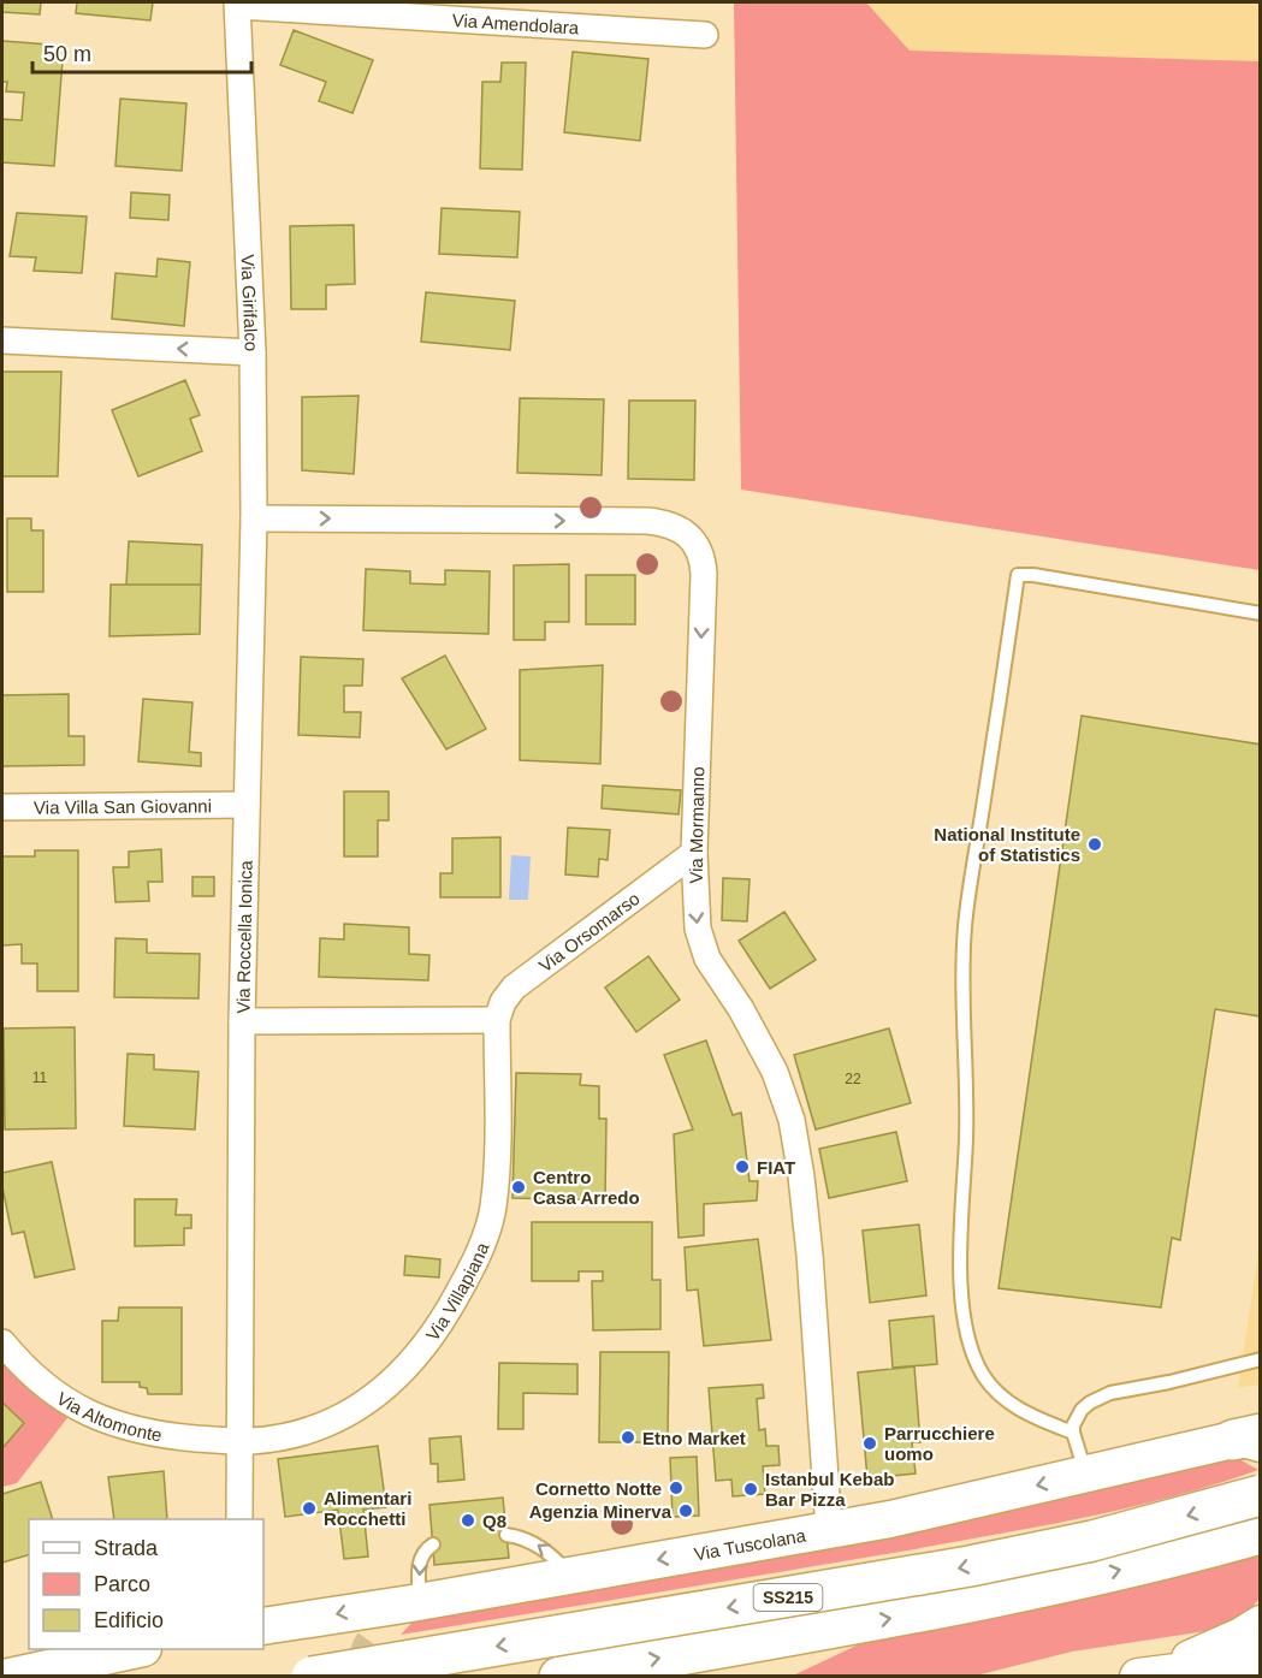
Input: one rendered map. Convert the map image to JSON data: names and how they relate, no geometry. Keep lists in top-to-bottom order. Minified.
{"streets":{"main road":["Via Tuscolana","SS215"],"street":["Via Amendolara","Via Girifalco","Via Villa San Giovanni","Via Mormanno","Via Orsomarso","Via Roccella Ionica","Via Villapiana","Via Altomonte"]},"crossings":[["Via Amendolara","Via Girifalco"],["Via Girifalco","Via Roccella Ionica"],["Via Villa San Giovanni","Via Roccella Ionica"],["Via Mormanno","Via Orsomarso"],["Via Mormanno","Via Roccella Ionica"],["Via Mormanno","Via Tuscolana"],["Via Orsomarso","Via Villapiana"],["Via Roccella Ionica","Via Villapiana"],["Via Roccella Ionica","Via Altomonte"],["Via Villapiana","Via Altomonte"]],"one_way":["Via Girifalco"],"places":["National Institute of Statistics","FIAT","Centro Casa Arredo","Etno Market","Parrucchiere uomo","Cornetto Notte","Istanbul Kebab Bar Pizza","Alimentari Rocchetti","Agenzia Minerva","Q8"],"house_numbers":["11","22"],"legend":["Strada","Parco","Edificio"],"scale_bar":"50 m"}
